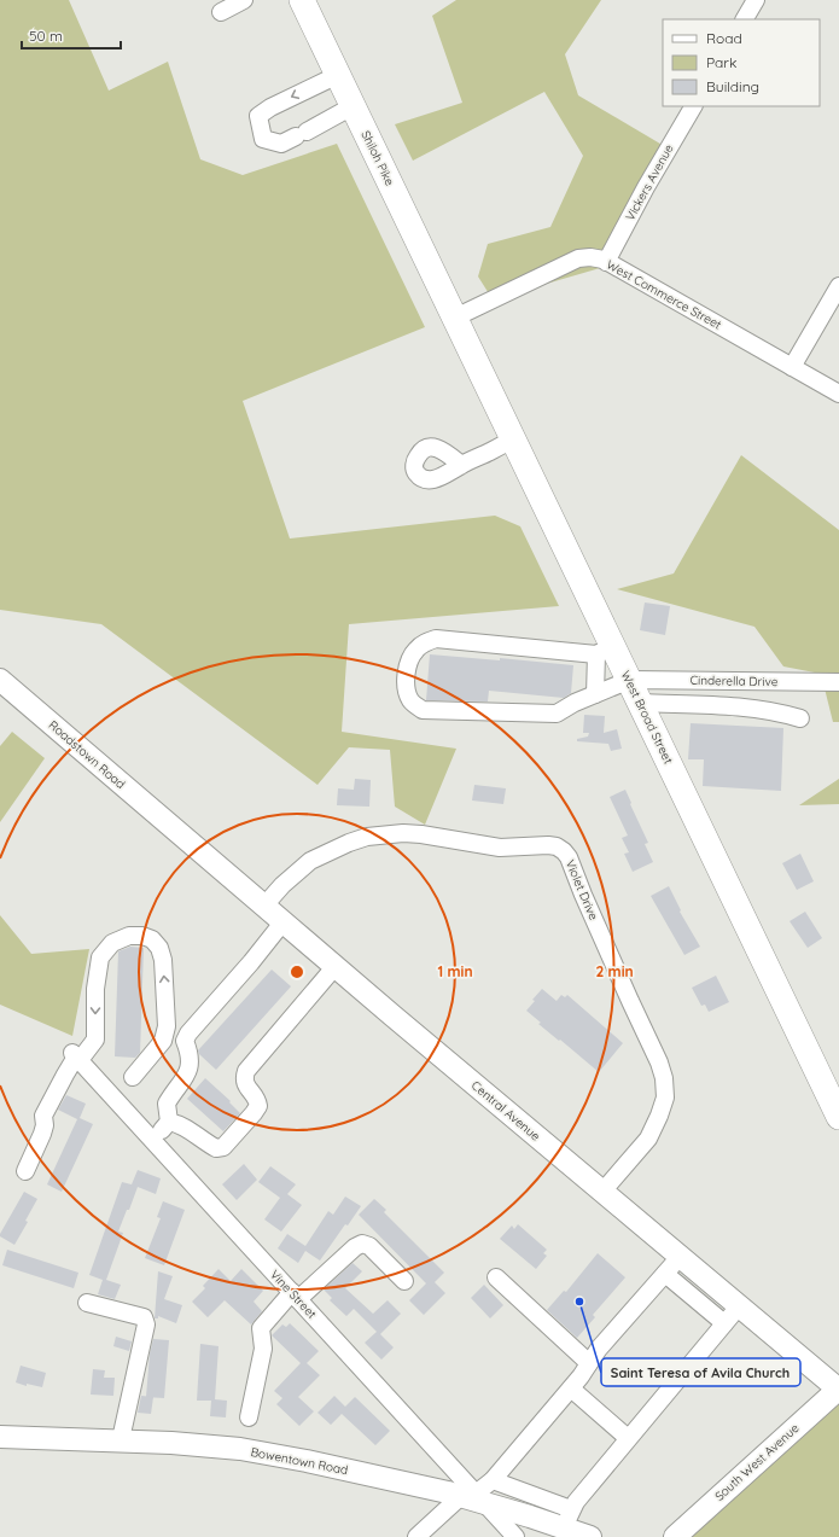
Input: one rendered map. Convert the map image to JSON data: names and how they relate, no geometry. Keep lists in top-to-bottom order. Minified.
{"streets":{"highway":["Shiloh Pike","West Broad Street"],"main road":["Roadstown Road","Central Avenue","Bowentown Road","South West Avenue"],"street":["Vickers Avenue","West Commerce Street","Cinderella Drive","Violet Drive","Vine Street"]},"crossings":[["Shiloh Pike","West Commerce Street"],["Shiloh Pike","West Broad Street"],["Vickers Avenue","West Commerce Street"],["West Commerce Street","West Broad Street"],["Cinderella Drive","West Broad Street"],["Roadstown Road","Central Avenue"],["Violet Drive","Central Avenue"],["Central Avenue","South West Avenue"],["Vine Street","Bowentown Road"]],"places":["Saint Teresa of Avila Church"],"legend":["Road","Park","Building"],"scale_bar":"50 m","rings":["1 min","2 min"]}
